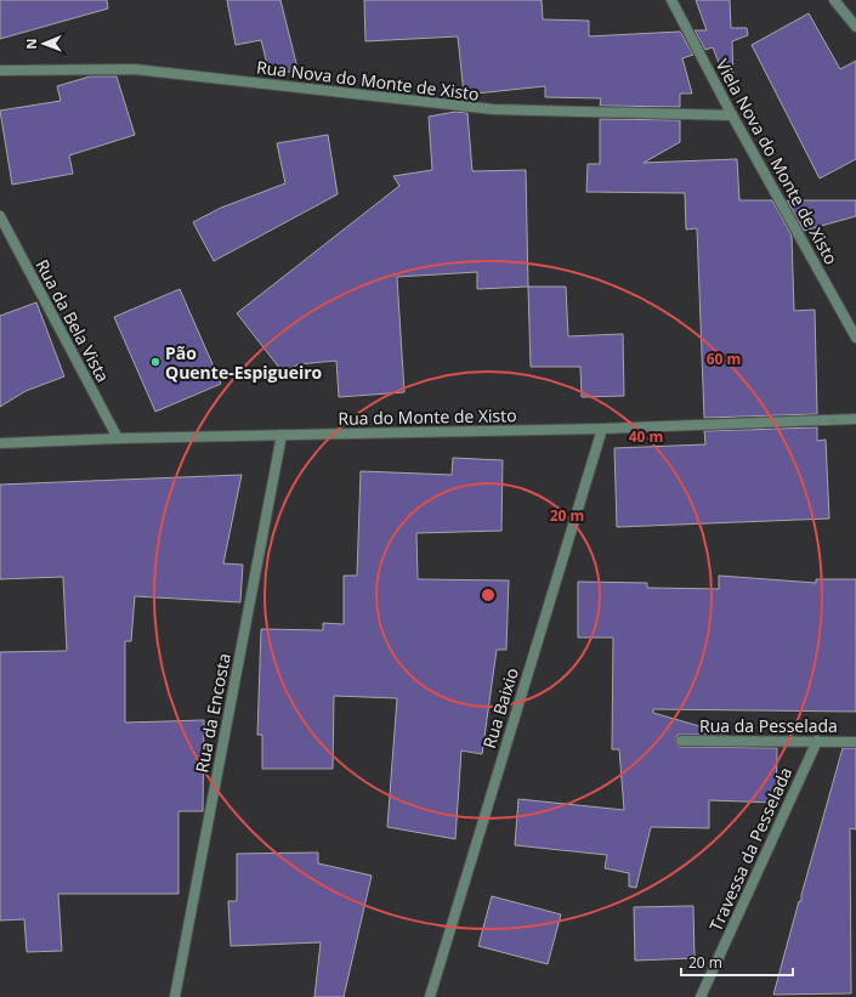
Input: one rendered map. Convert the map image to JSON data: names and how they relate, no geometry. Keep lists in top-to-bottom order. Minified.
{"streets":{"street":["Rua Nova do Monte de Xisto","Viela Nova do Monte de Xisto","Rua da Bela Vista","Rua do Monte de Xisto","Rua Baixio","Rua da Encosta","Rua da Pesselada","Travessa da Pesselada"]},"crossings":[["Rua Nova do Monte de Xisto","Viela Nova do Monte de Xisto"],["Rua da Bela Vista","Rua do Monte de Xisto"],["Rua do Monte de Xisto","Rua Baixio"],["Rua do Monte de Xisto","Rua da Encosta"],["Rua da Pesselada","Travessa da Pesselada"]],"places":["Pão Quente-Espigueiro"],"scale_bar":"20 m","north":"left","rings":["60 m","40 m","20 m"]}
